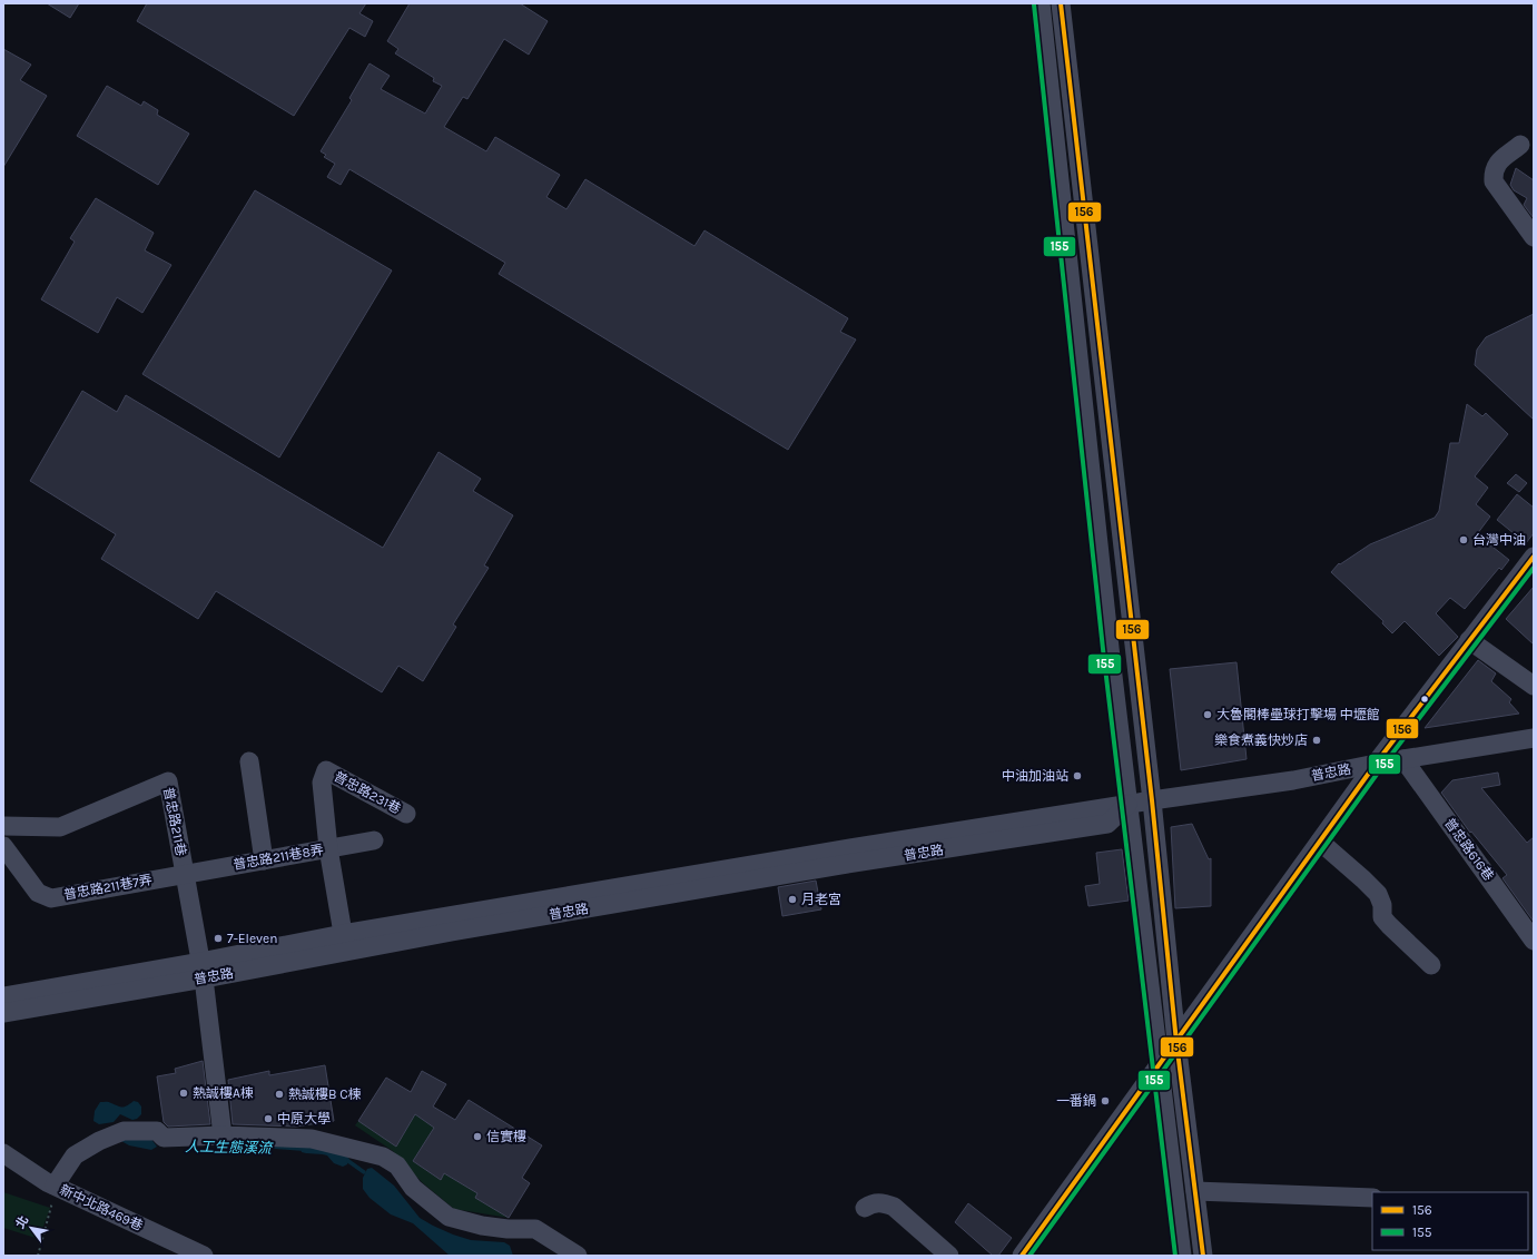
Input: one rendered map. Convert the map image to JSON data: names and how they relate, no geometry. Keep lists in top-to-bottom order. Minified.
{"streets":{"street":["普忠路","普忠路231巷","普忠路211巷","普忠路616巷","普忠路211巷8弄","普忠路211巷7弄","新中北路469巷"]},"crossings":[["普忠路","普忠路231巷"],["普忠路","普忠路211巷"],["普忠路","普忠路616巷"],["普忠路231巷","普忠路211巷8弄"],["普忠路211巷","普忠路211巷8弄"],["普忠路211巷","普忠路211巷7弄"],["普忠路211巷8弄","普忠路211巷7弄"]],"water":["人工生態溪流"],"places":["台灣中油","大魯閣棒壘球打擊場 中壢館","樂食煮義快炒店","中油加油站","月老宮","7-Eleven","熱誠樓A棟","熱誠樓B C棟","一番鍋","中原大學","信實樓"],"lines":["transit line 156","transit line 155"],"legend":["156","155"],"north":"top left"}
